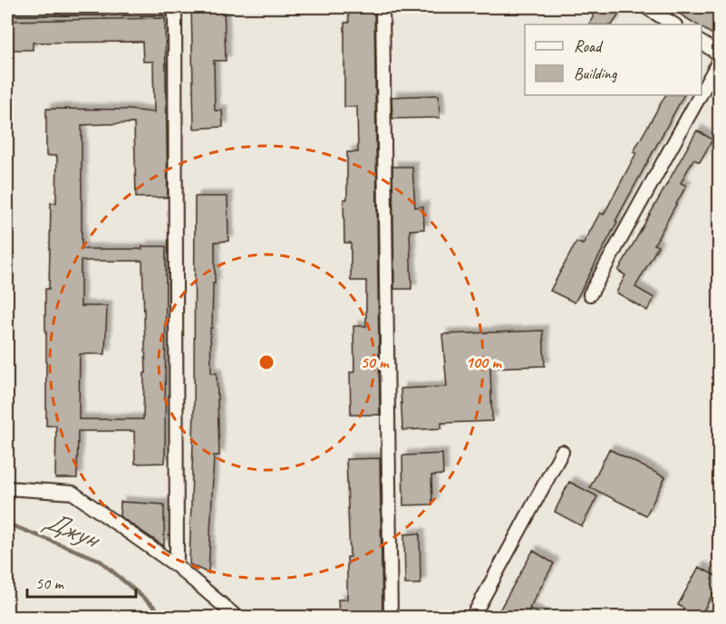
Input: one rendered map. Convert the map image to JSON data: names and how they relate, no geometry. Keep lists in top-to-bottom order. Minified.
{"water":["Джун"],"legend":["Road","Building"],"scale_bar":"50 m","rings":["50 m","100 m"]}
